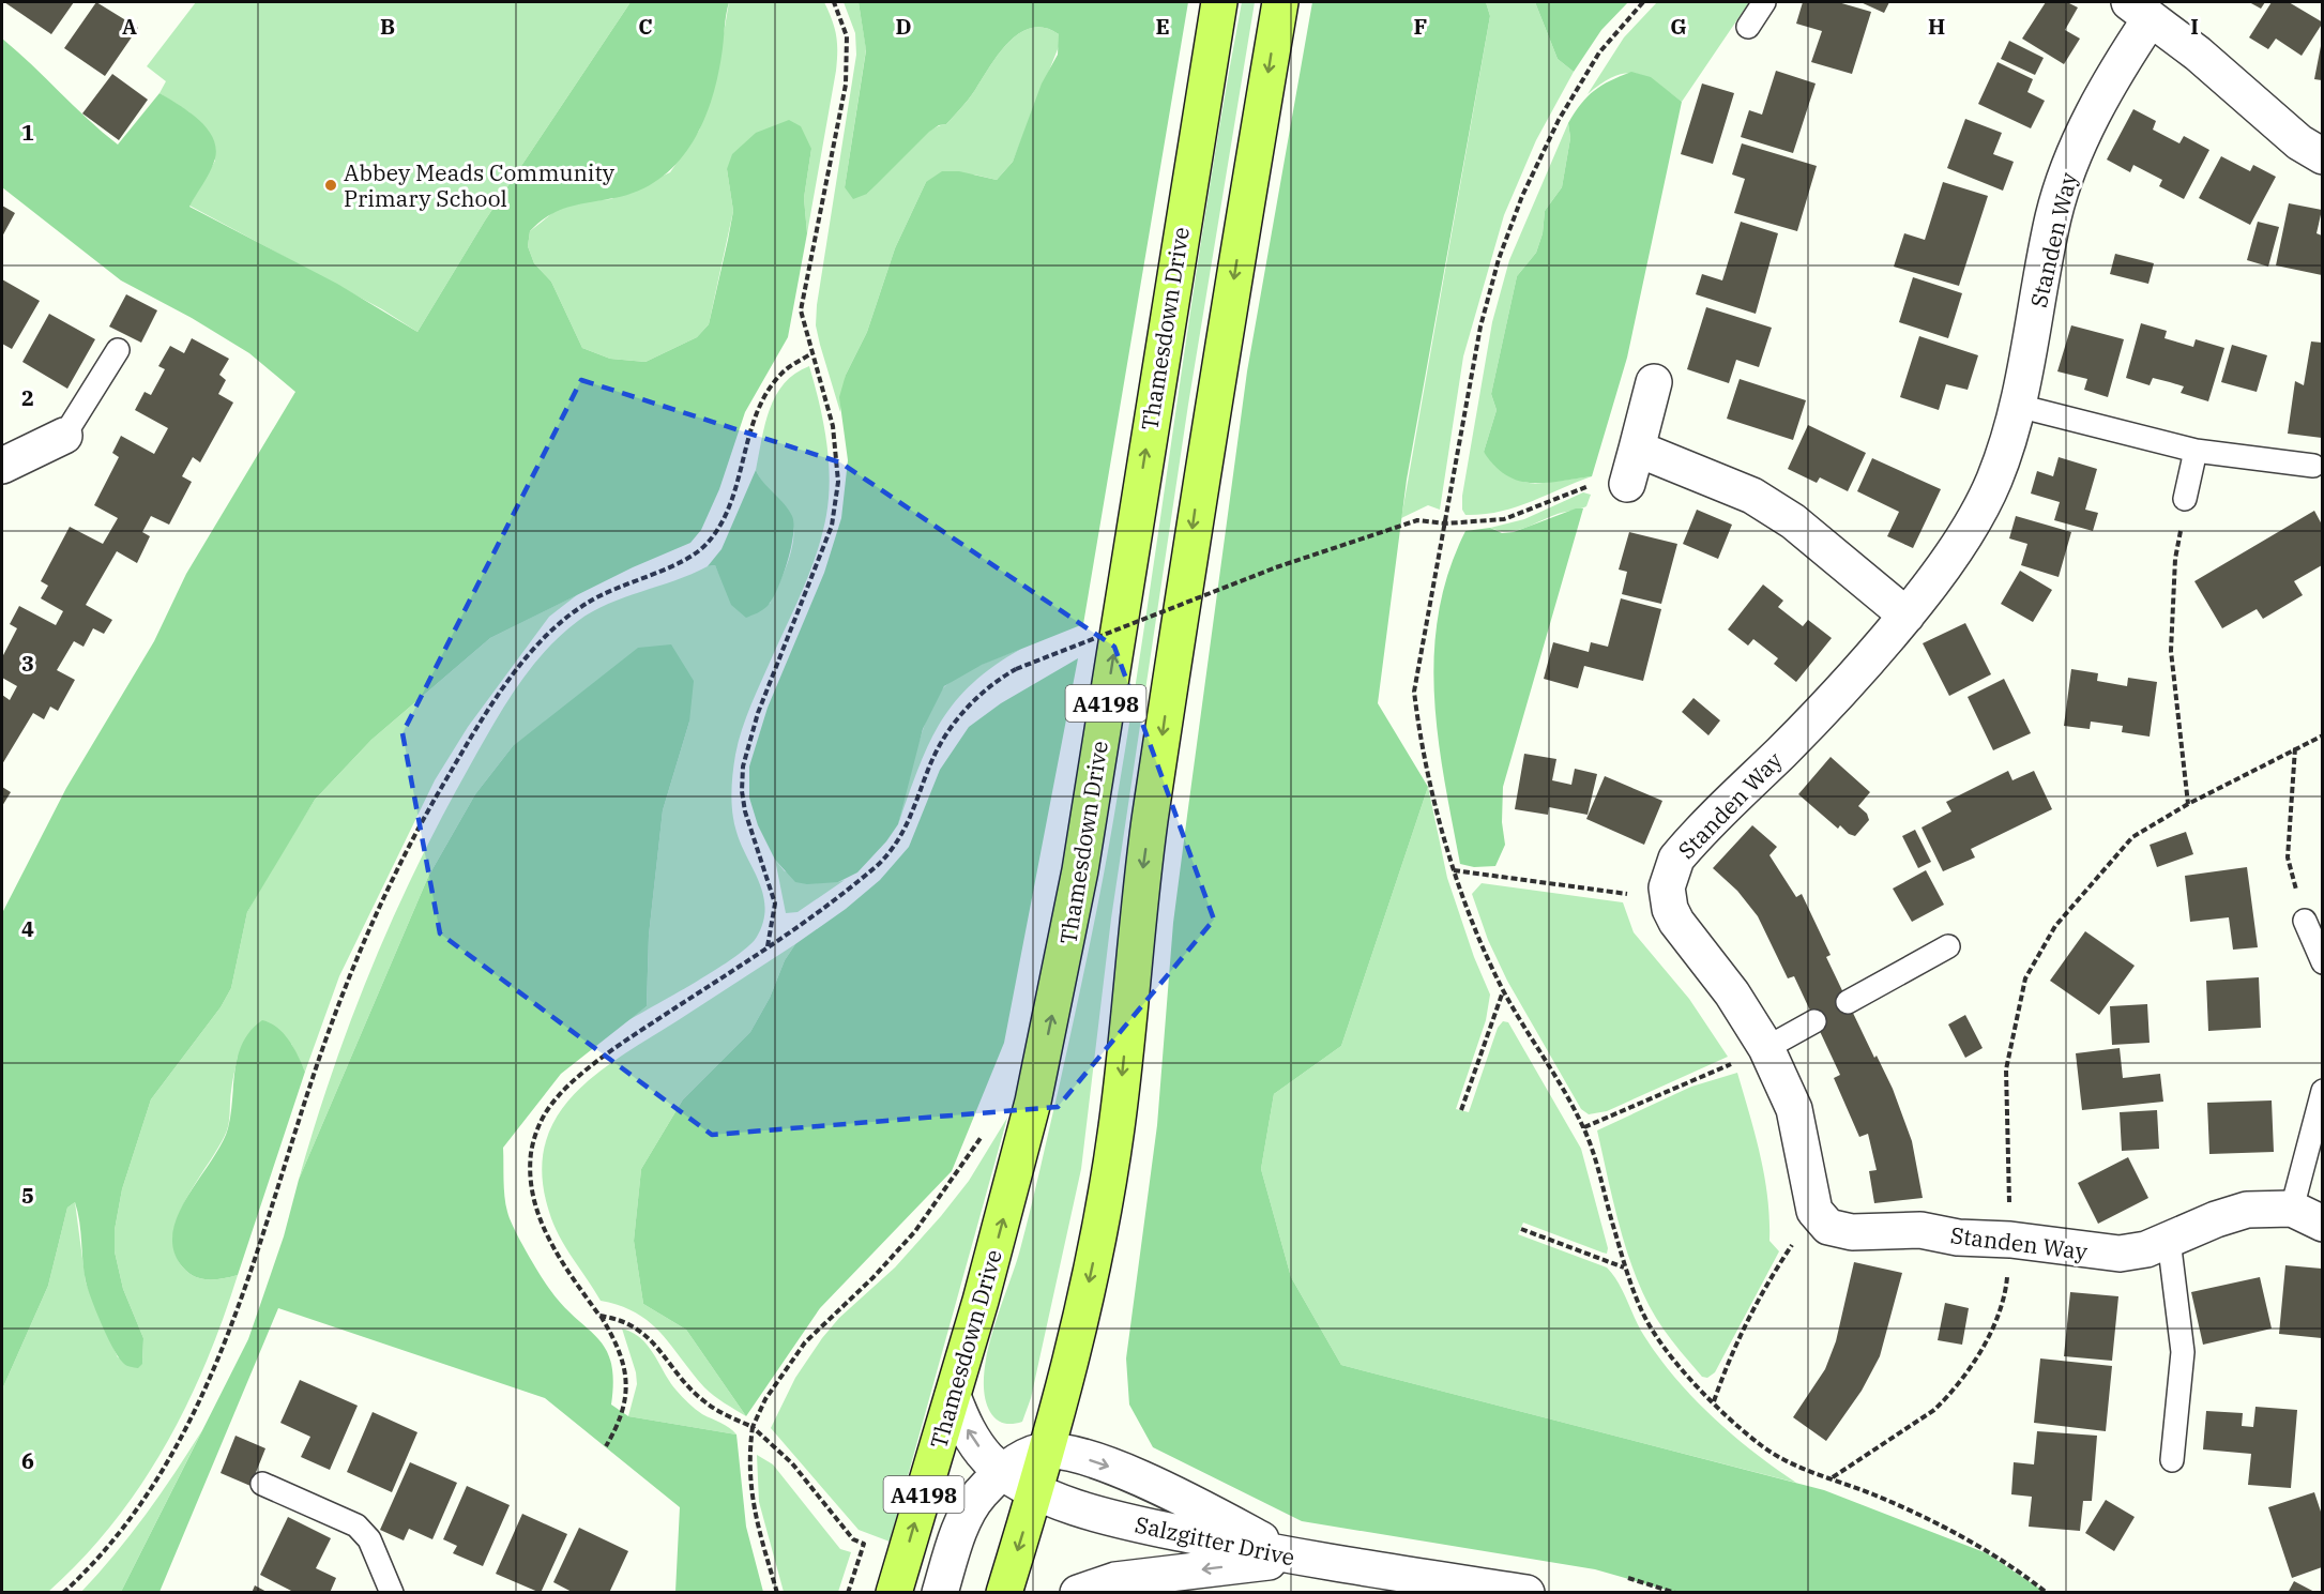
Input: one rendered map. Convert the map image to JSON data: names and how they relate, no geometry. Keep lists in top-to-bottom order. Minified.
{"streets":{"main road":["Thamesdown Drive","A4198"],"street":["Standen Way","Salzgitter Drive"]},"crossings":[["Thamesdown Drive","Salzgitter Drive"],["A4198","Salzgitter Drive"]],"places":["Abbey Meads Community Primary School"],"grid":{"columns":["A","B","C","D","E","F","G","H","I"],"rows":["1","2","3","4","5","6"]}}
